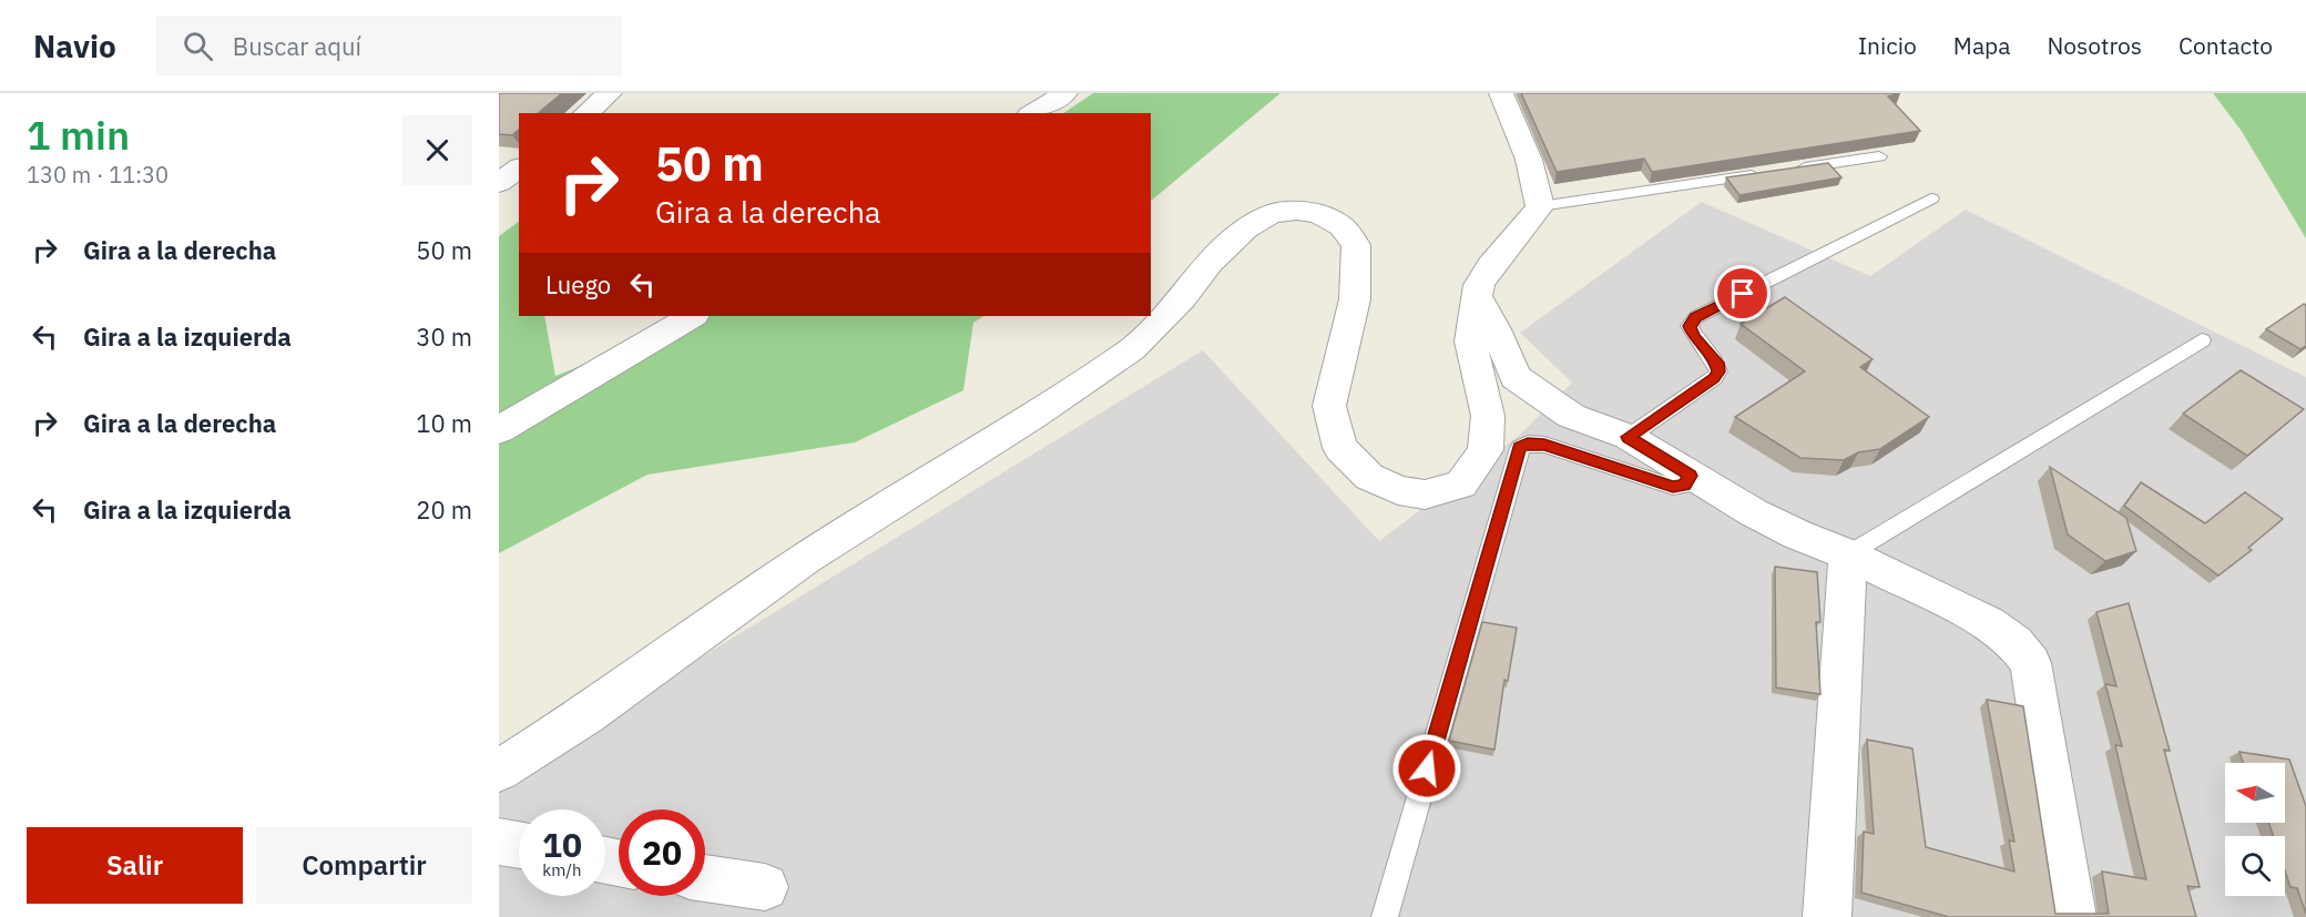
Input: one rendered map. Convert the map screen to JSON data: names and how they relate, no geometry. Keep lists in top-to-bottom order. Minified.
{"north":"left","page":{"header":"Navio","search":"Buscar aquí","nav":["Inicio","Mapa","Nosotros","Contacto"],"heading":["1 min","130 m · 11:30"],"turn":["50 m","Gira a la derecha"],"list":[{"name":"Gira a la derecha","value":"50 m"},{"name":"Gira a la izquierda","value":"30 m"},{"name":"Gira a la derecha","value":"10 m"},{"name":"Gira a la izquierda","value":"20 m"}],"then":"Luego","speed":"10 km/h","limit":"20","buttons":["Salir","Compartir"]}}
